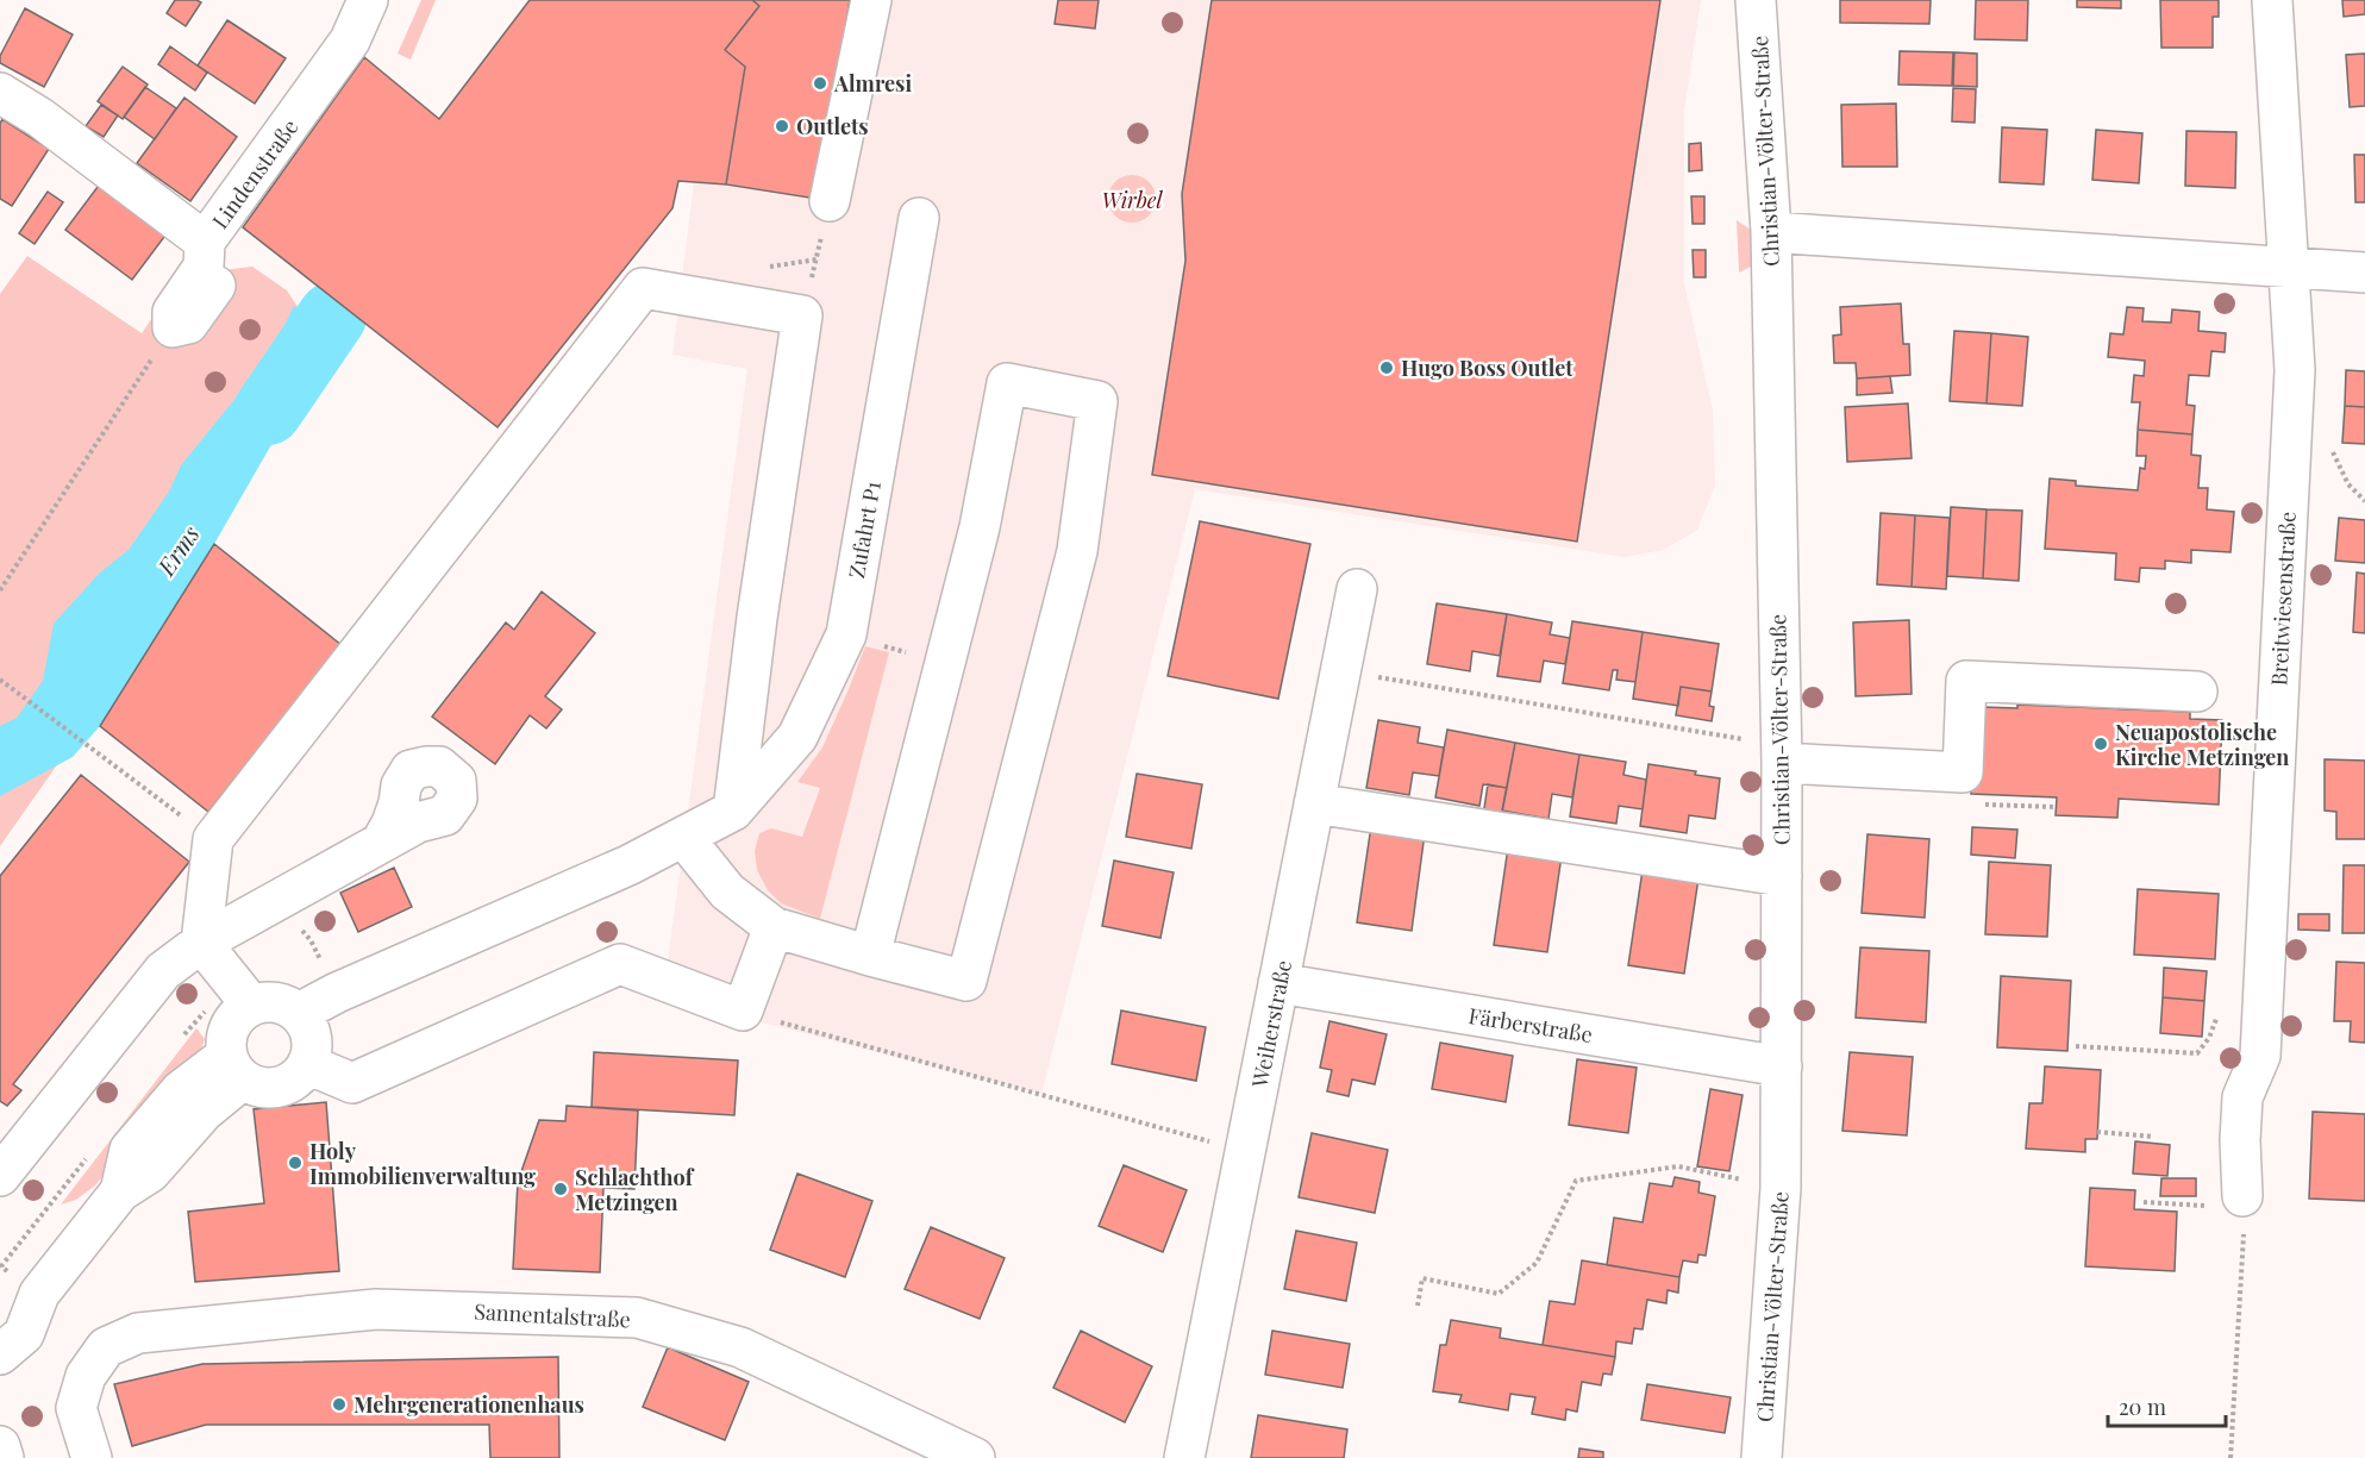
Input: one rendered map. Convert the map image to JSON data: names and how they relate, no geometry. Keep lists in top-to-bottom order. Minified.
{"streets":{"street":["Christian-Völter-Straße","Lindenstraße","Zufahrt P1","Breitwiesenstraße","Weiherstraße","Färberstraße","Sannentalstraße"]},"crossings":[["Christian-Völter-Straße","Färberstraße"],["Weiherstraße","Färberstraße"]],"water":["Erms"],"parks":["Wirbel"],"places":["Almresi","Outlets","Hugo Boss Outlet","Neuapostolische Kirche Metzingen","Holy Immobilienverwaltung","Schlachthof Metzingen","Mehrgenerationenhaus"],"scale_bar":"20 m"}
